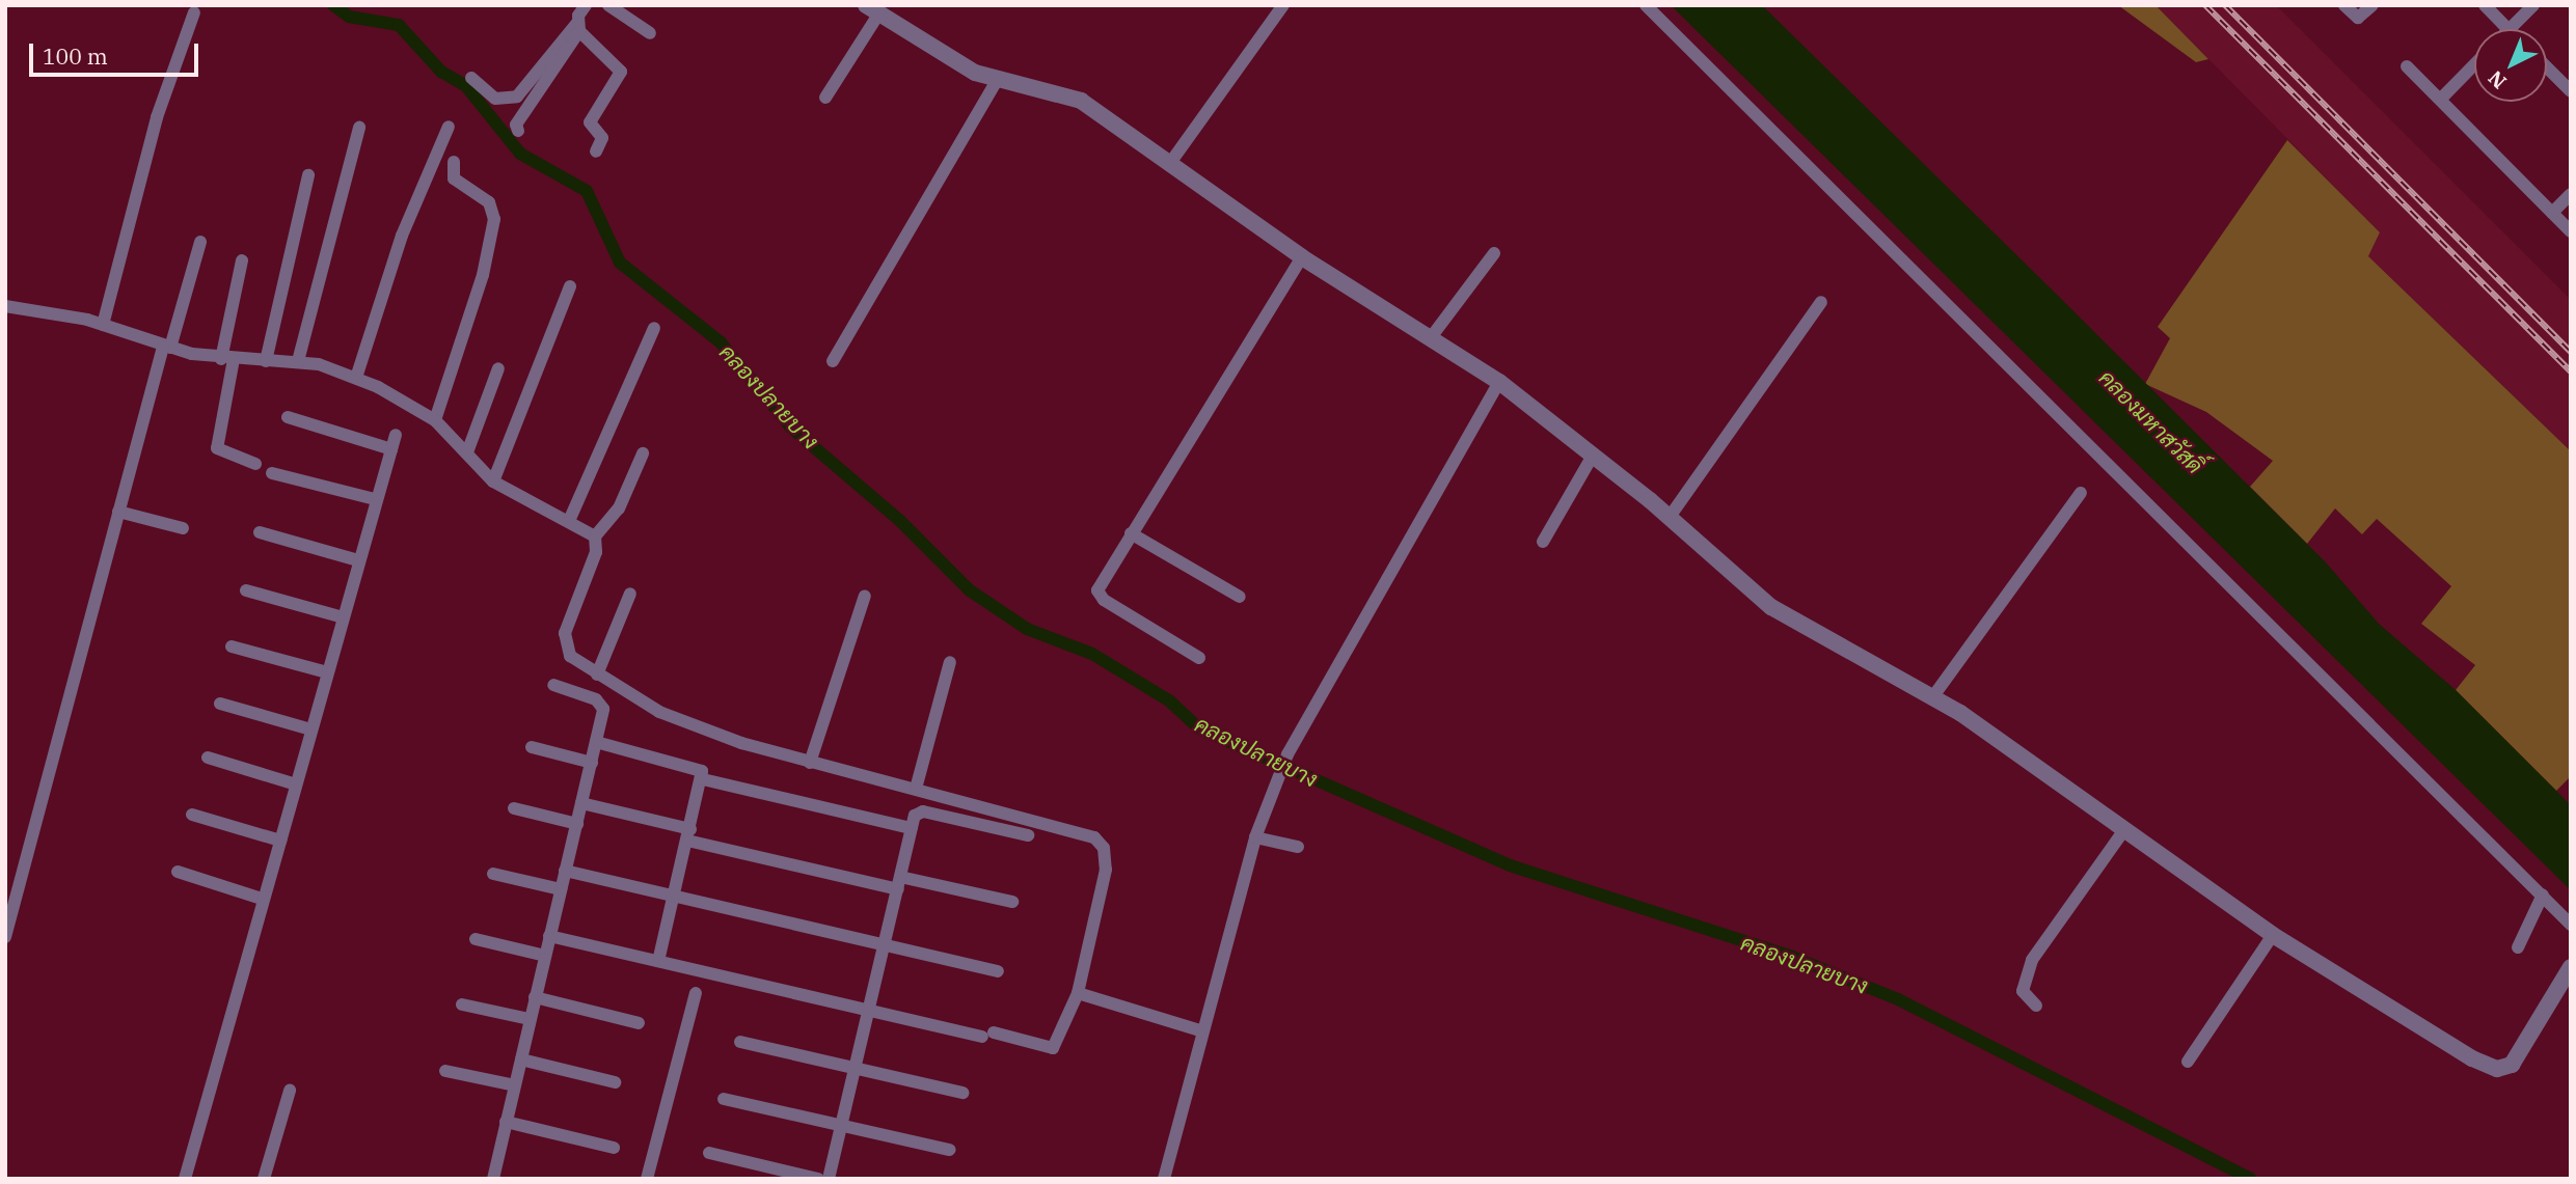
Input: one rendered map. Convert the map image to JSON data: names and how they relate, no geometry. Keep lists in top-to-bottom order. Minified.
{"water":["คลองปลายบาง","คลองมหาสวัสดิ์"],"scale_bar":"100 m","north":"bottom left"}
